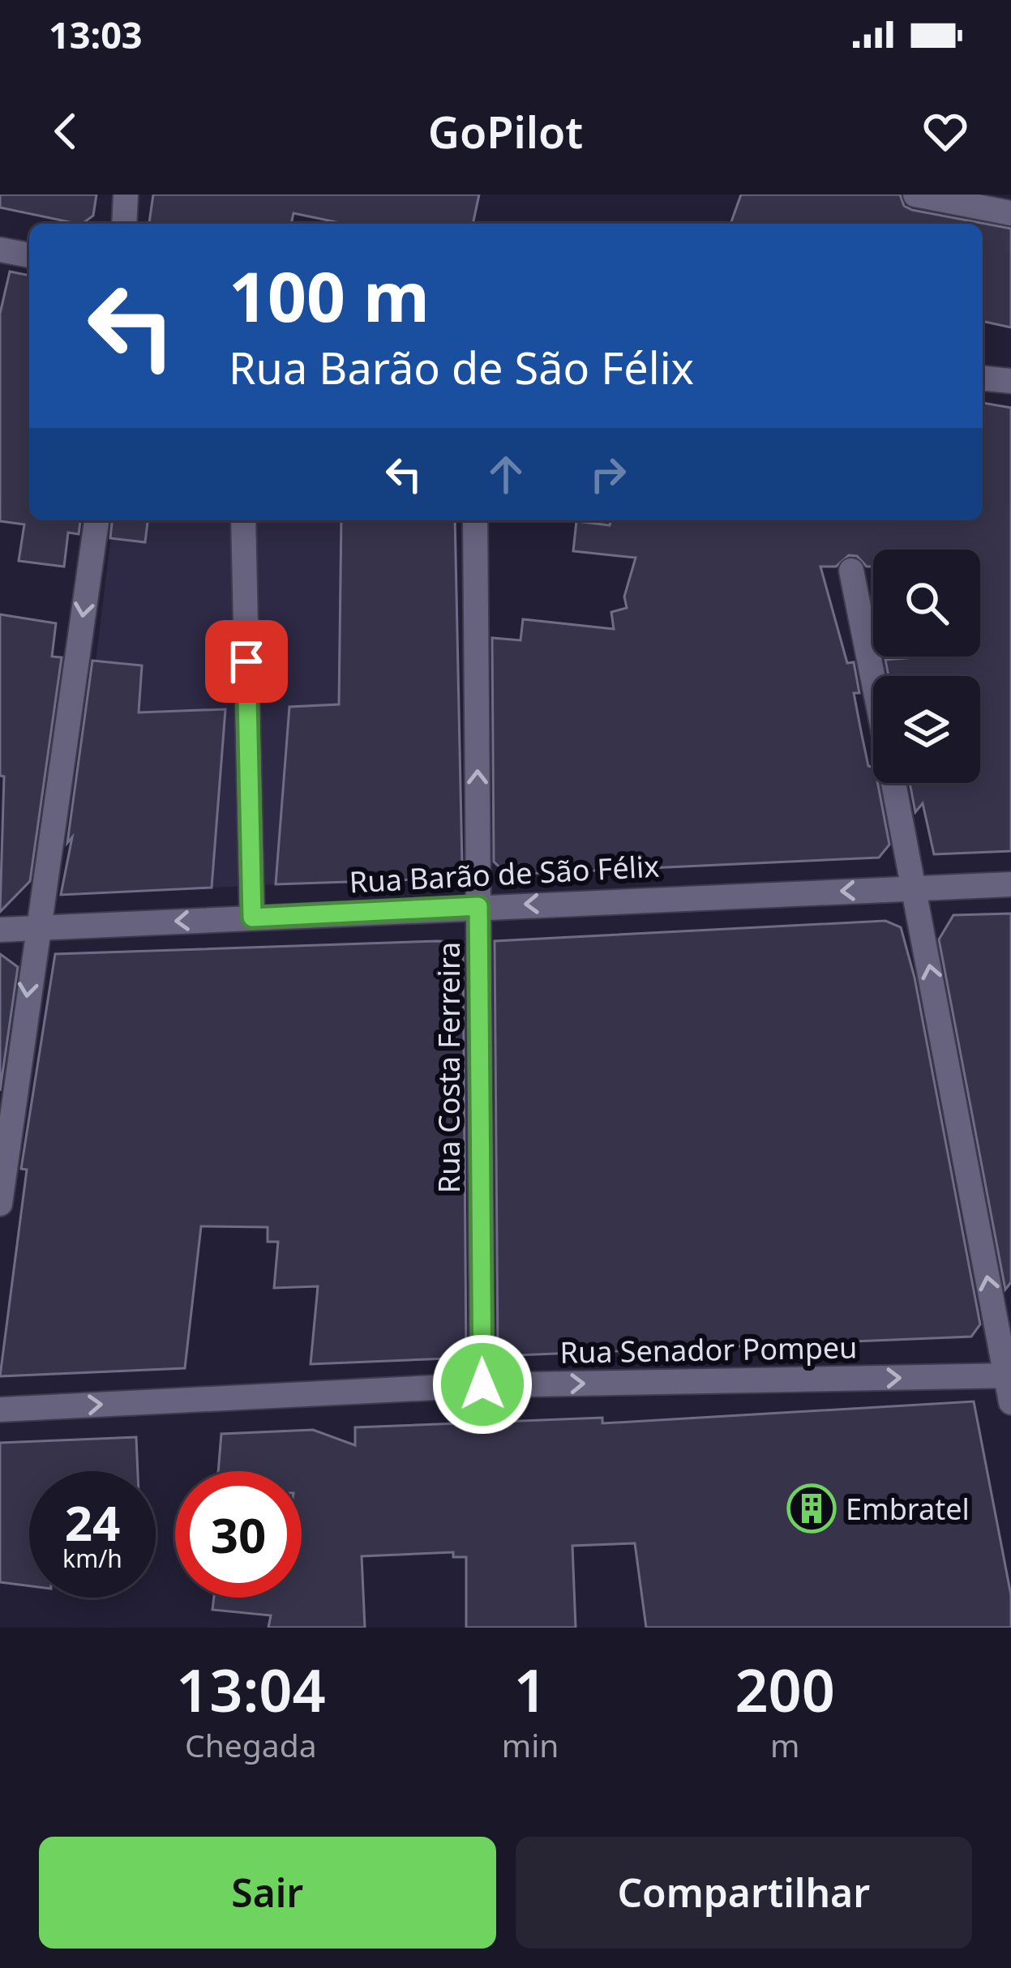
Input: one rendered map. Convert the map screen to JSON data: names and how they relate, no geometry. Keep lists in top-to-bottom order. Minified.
{"streets":{"street":["Rua Barão de São Félix","Rua Costa Ferreira","Rua Senador Pompeu"]},"crossings":[["Rua Barão de São Félix","Rua Costa Ferreira"],["Rua Costa Ferreira","Rua Senador Pompeu"]],"one_way":["Rua Barão de São Félix","Rua Costa Ferreira","Rua Senador Pompeu"],"places":{"building":["Embratel"]},"page":{"status":"13:03","header":"GoPilot","turn":["100 m","Rua Barão de São Félix"],"speed":"24 km/h","limit":"30","eta":["13:04","Chegada","1","min","200","m"],"buttons":["Sair","Compartilhar"]}}
